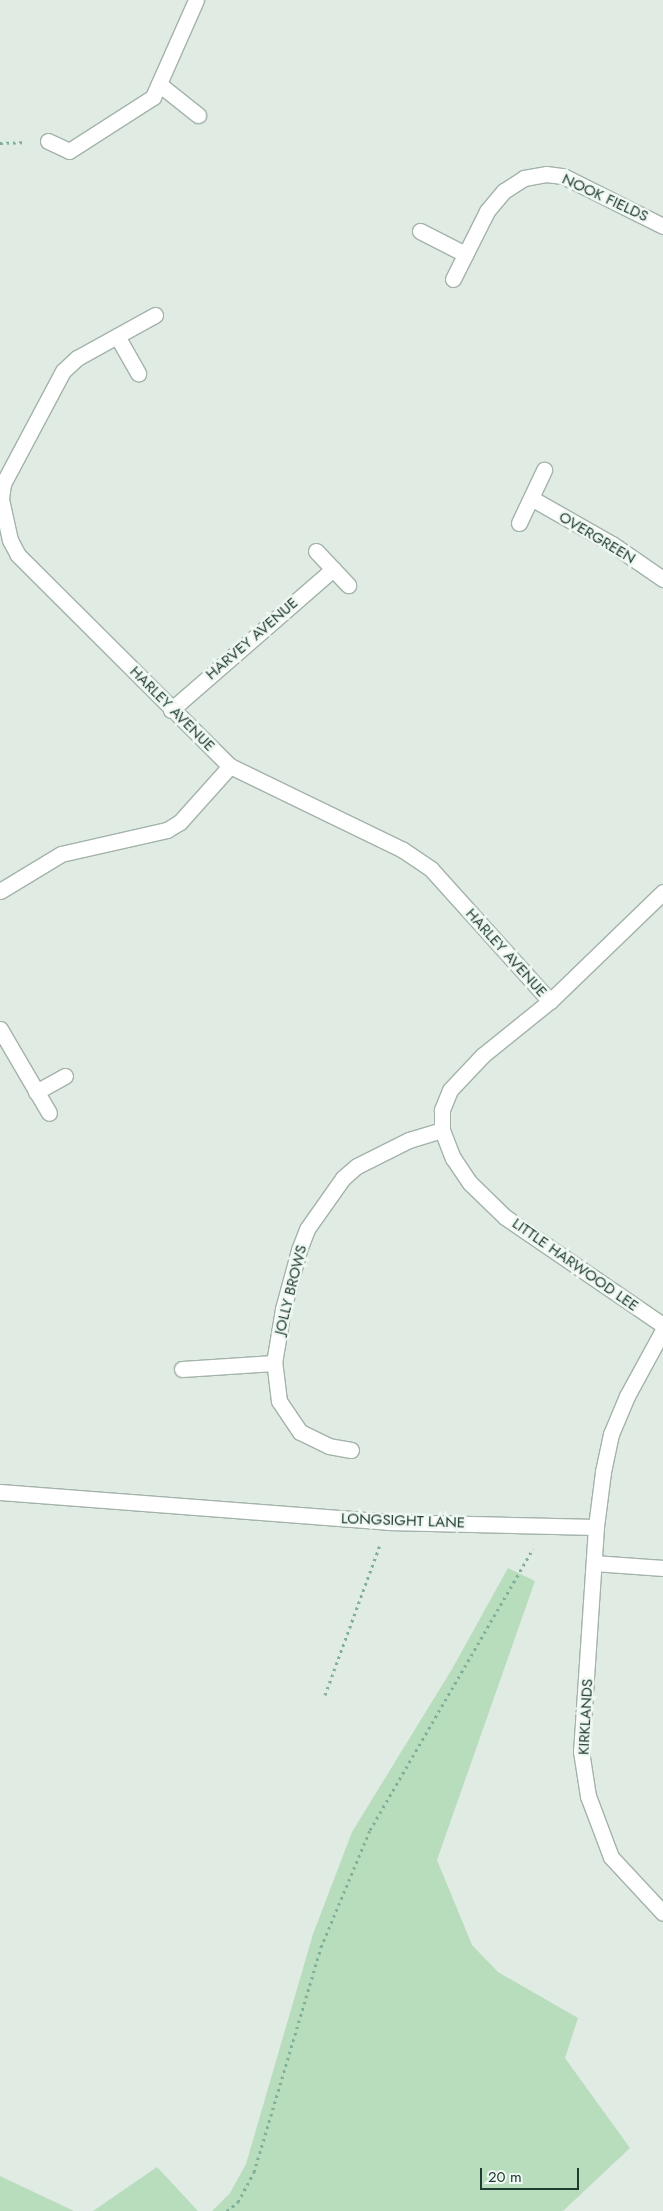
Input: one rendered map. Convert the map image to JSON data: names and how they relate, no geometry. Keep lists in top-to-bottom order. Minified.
{"streets":{"street":["NOOK FIELDS","OVERGREEN","HARVEY AVENUE","HARLEY AVENUE","LITTLE HARWOOD LEE","JOLLY BROWS","LONGSIGHT LANE","KIRKLANDS"]},"crossings":[["HARVEY AVENUE","HARLEY AVENUE"],["HARLEY AVENUE","LITTLE HARWOOD LEE"],["LITTLE HARWOOD LEE","JOLLY BROWS"],["LONGSIGHT LANE","KIRKLANDS"]],"scale_bar":"20 m"}
